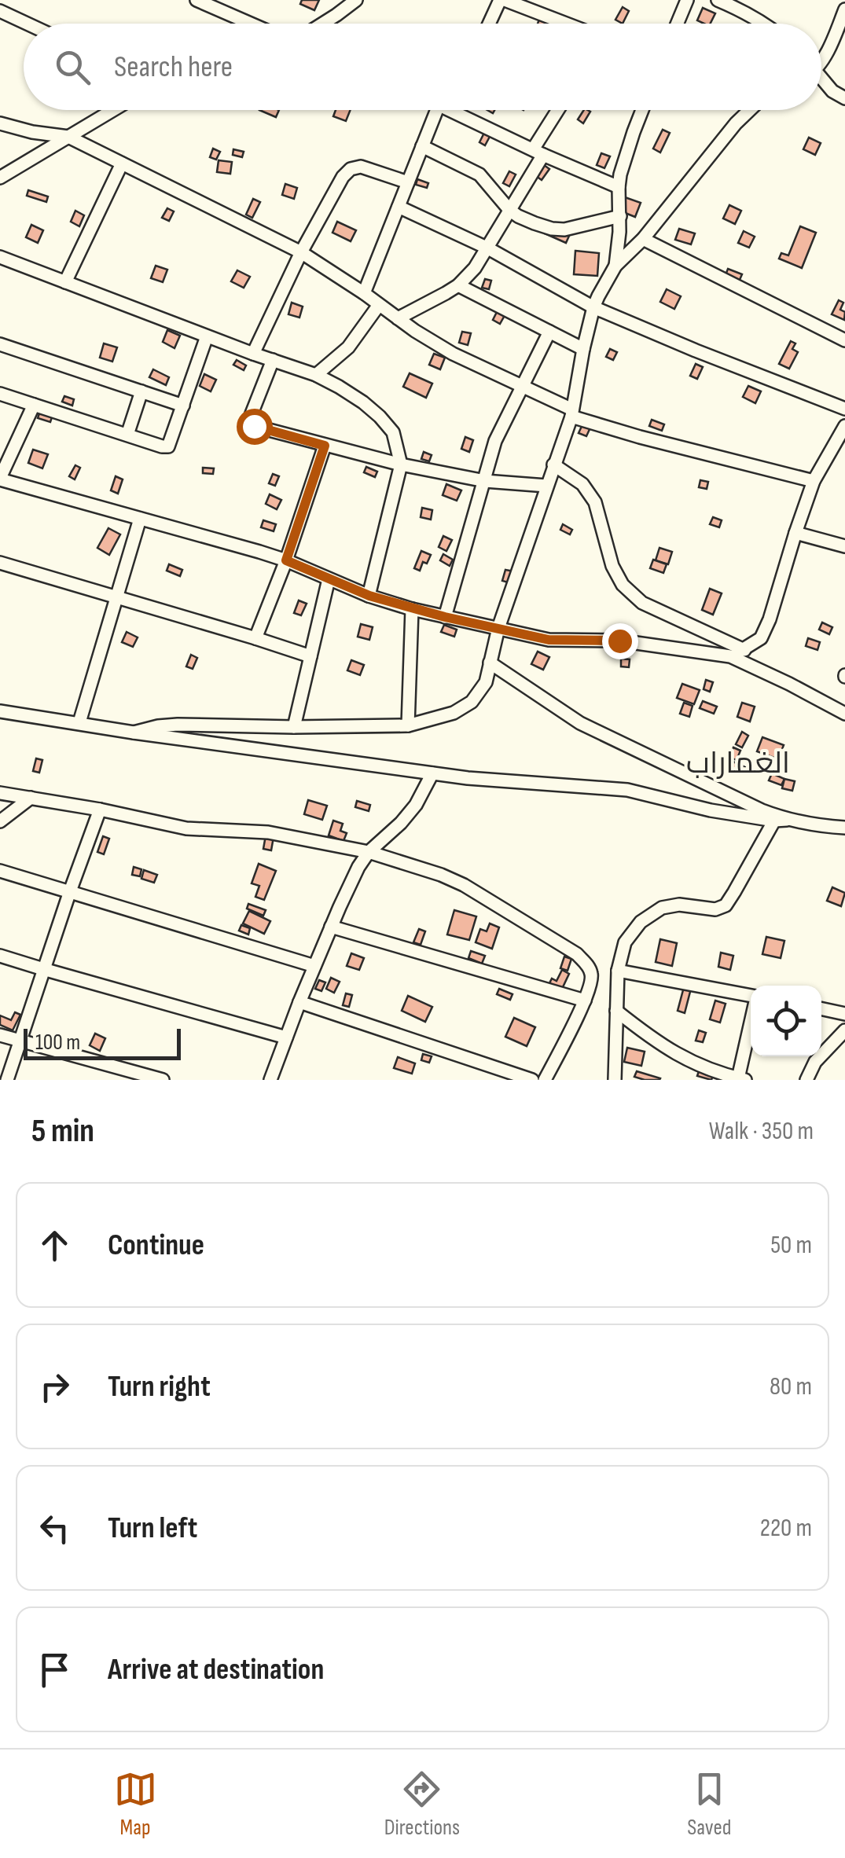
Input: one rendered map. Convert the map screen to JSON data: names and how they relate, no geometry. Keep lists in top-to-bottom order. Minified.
{"districts":["الغماراب"],"scale_bar":"100 m","page":{"search":"Search here","scale":"100 m","heading":["5 min","Walk · 350 m"],"list":[["Continue","50 m"],["Turn right","80 m"],["Turn left","220 m"],"Arrive at destination"],"nav":["Map","Directions","Saved"]}}
